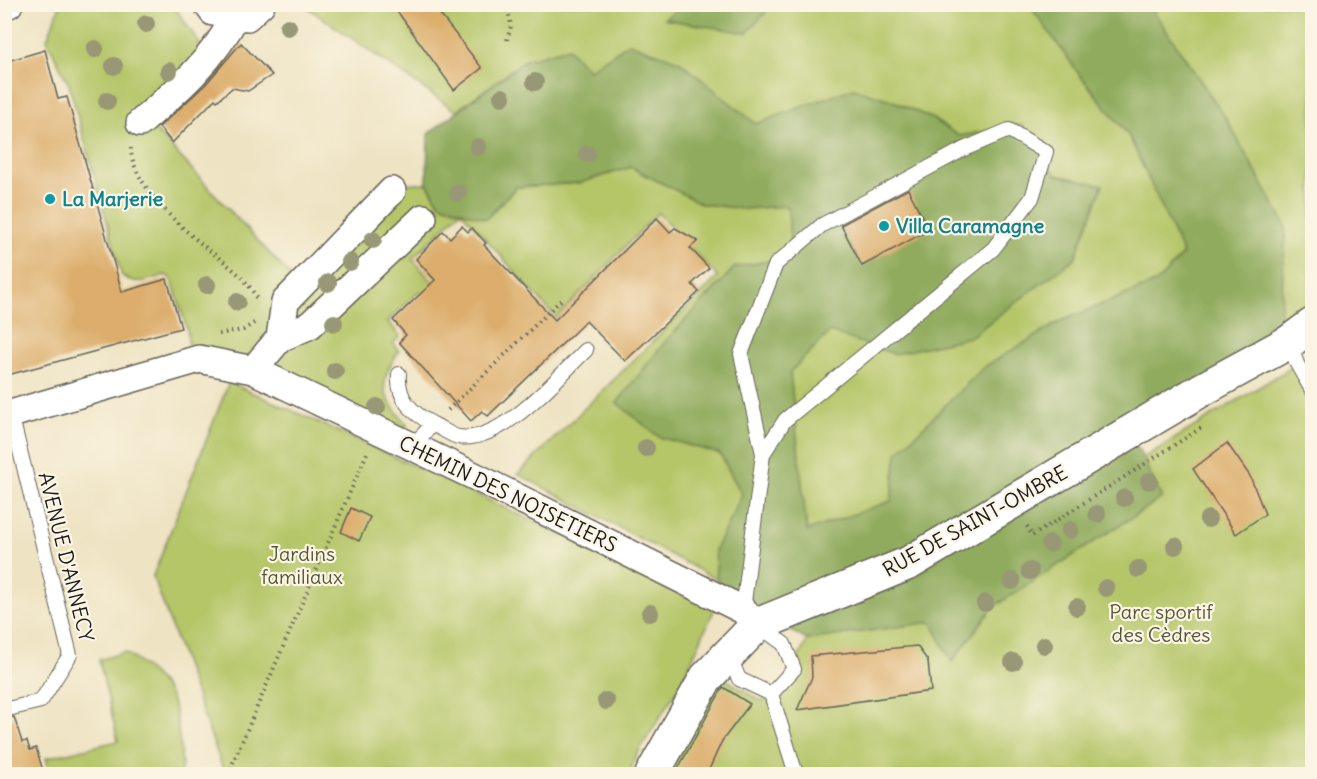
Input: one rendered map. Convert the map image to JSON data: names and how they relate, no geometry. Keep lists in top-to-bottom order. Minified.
{"streets":{"street":["CHEMIN DES NOISETIERS","RUE DE SAINT-OMBRE"],"lane":["AVENUE D'ANNECY"]},"crossings":[["CHEMIN DES NOISETIERS","RUE DE SAINT-OMBRE"]],"parks":["Jardins familiaux","Parc sportif des Cèdres"],"places":["La Marjerie","Villa Caramagne"]}
